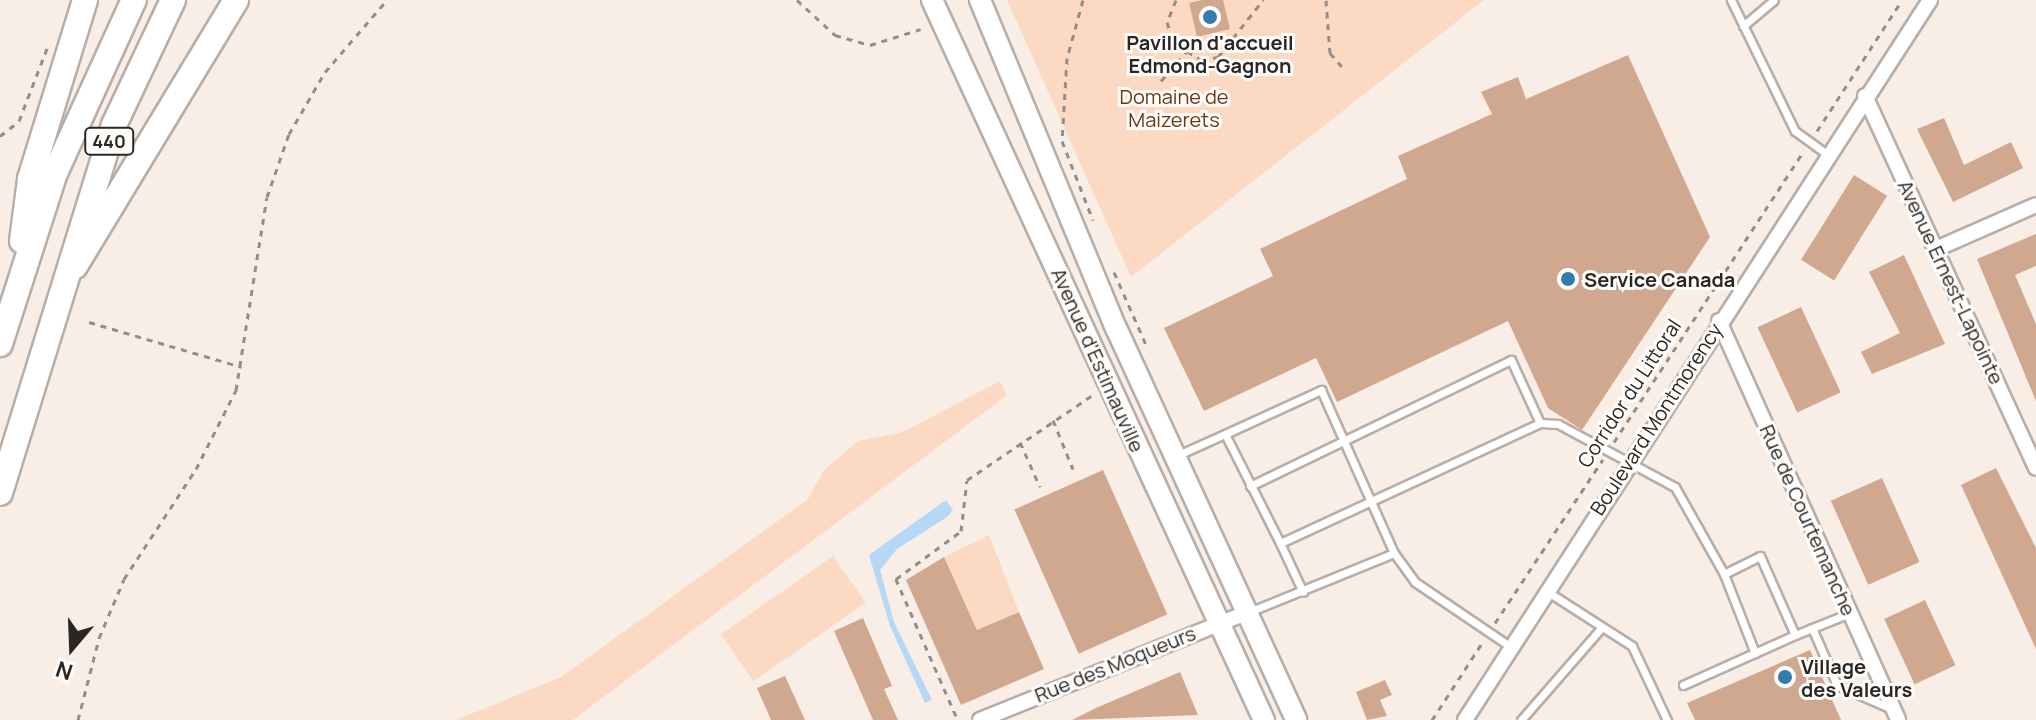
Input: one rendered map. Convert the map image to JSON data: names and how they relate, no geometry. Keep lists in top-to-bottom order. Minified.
{"streets":{"highway":["440"],"main road":["Avenue d'Estimauville"],"street":["Avenue Ernest-Lapointe","Boulevard Montmorency","Rue de Courtemanche","Rue des Moqueurs"],"path":["Corridor du Littoral"]},"crossings":[["Avenue Ernest-Lapointe","Boulevard Montmorency"],["Avenue d'Estimauville","Rue des Moqueurs"],["Boulevard Montmorency","Rue de Courtemanche"]],"parks":["Domaine de Maizerets"],"places":["Pavillon d'accueil Edmond-Gagnon","Service Canada","Village des Valeurs"],"north":"bottom"}
